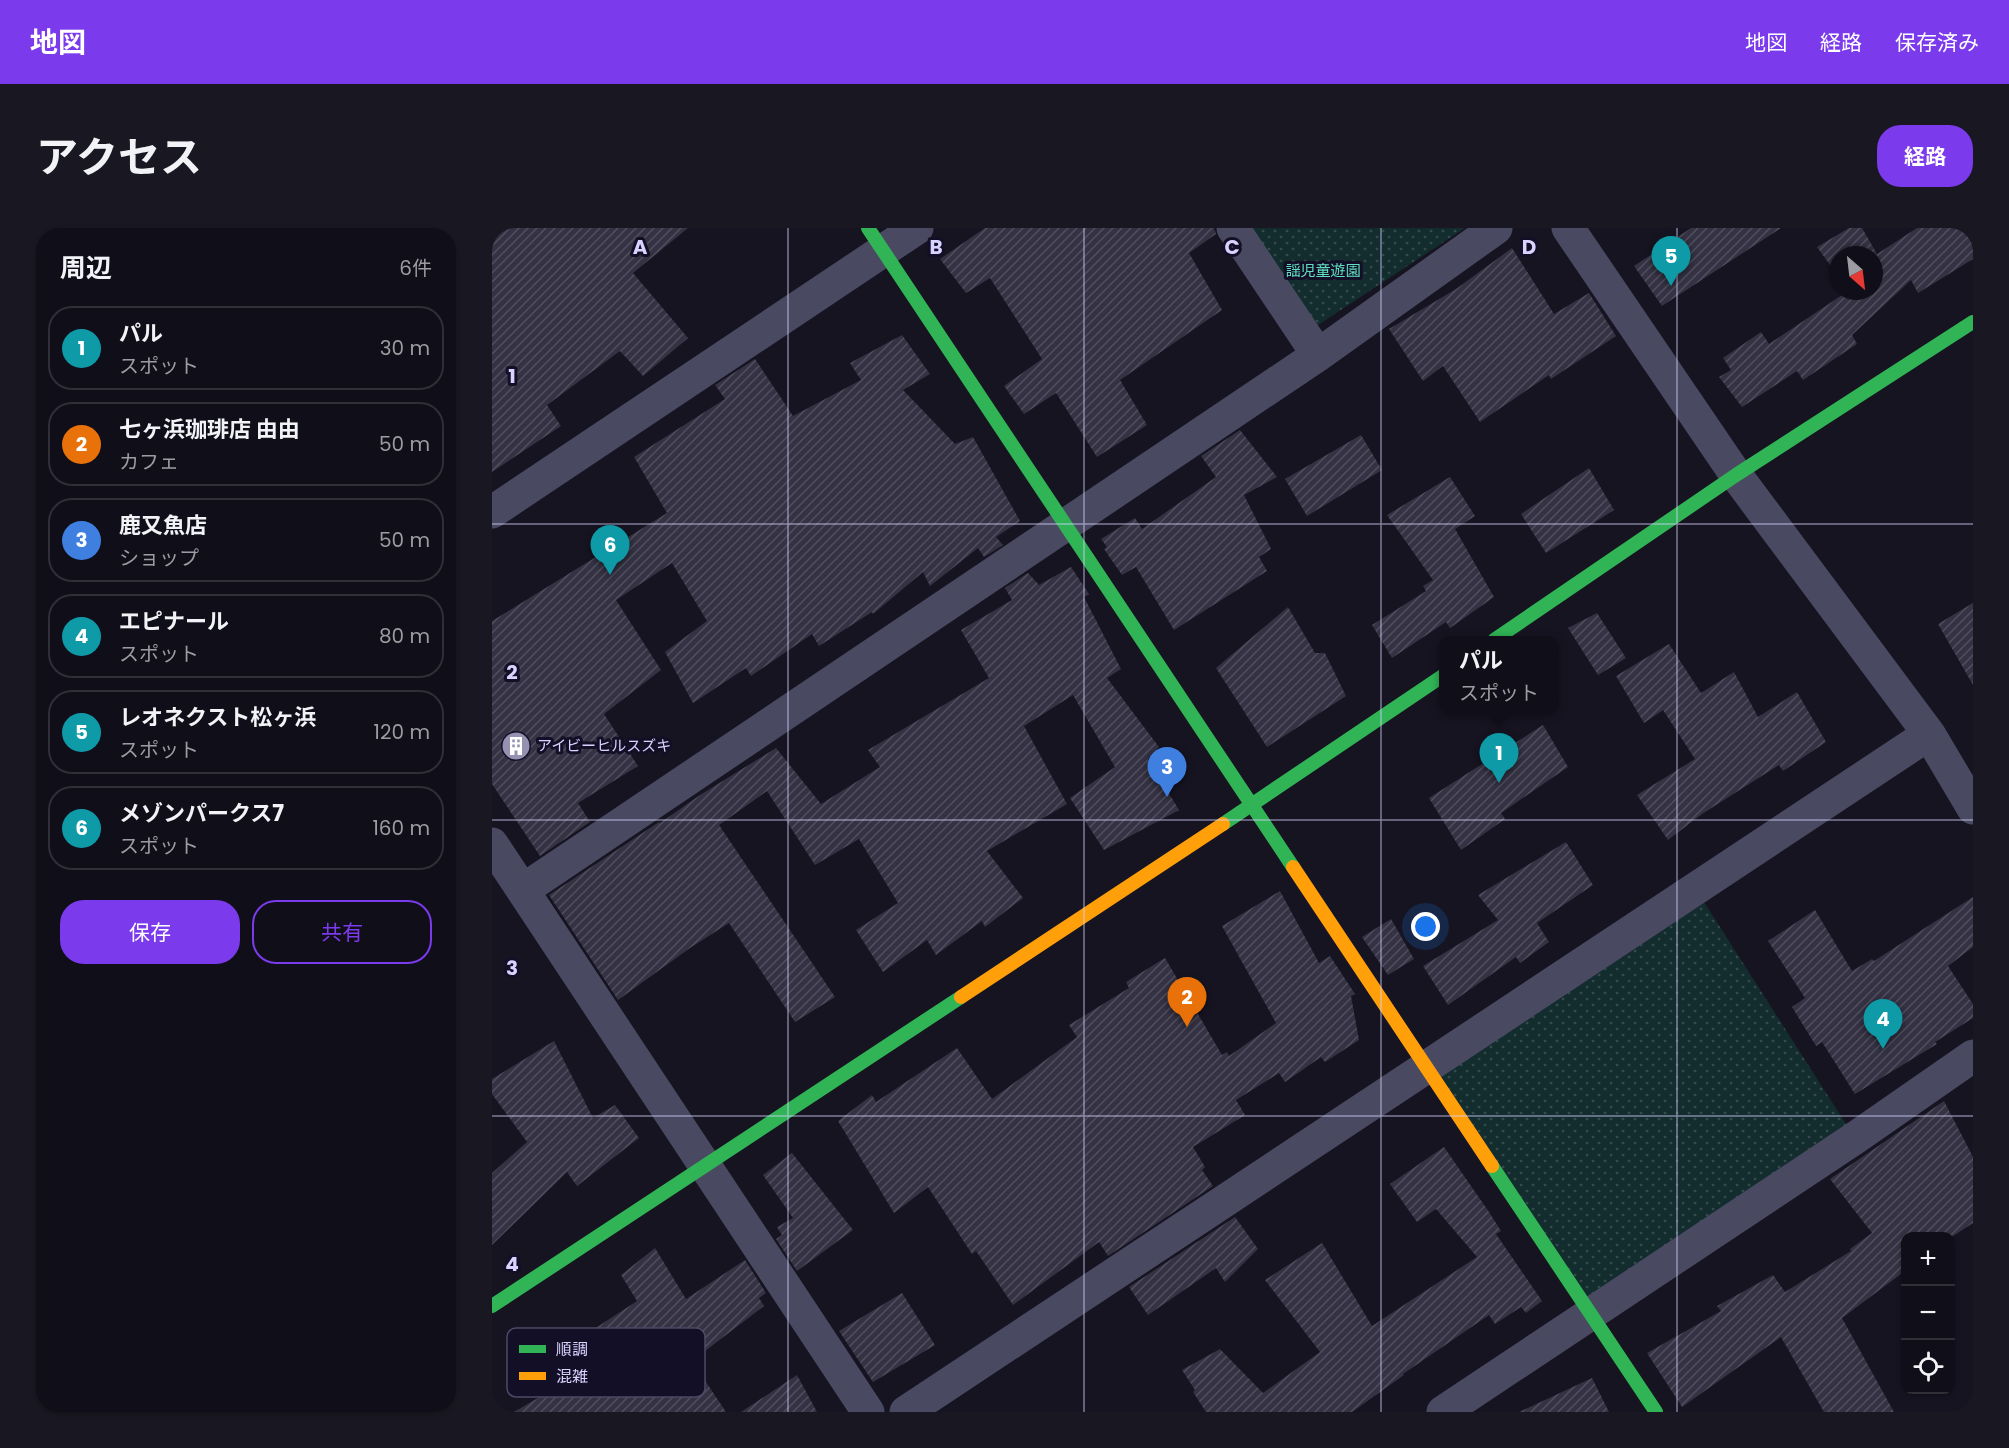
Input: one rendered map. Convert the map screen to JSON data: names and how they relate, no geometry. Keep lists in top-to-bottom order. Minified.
{"parks":["謡児童遊園"],"places":{"building":["アイビーヒルスズキ"]},"legend":["順調","混雑"],"north":"bottom right","page":{"header":"地図","nav":["地図","経路","保存済み"],"title":"アクセス","buttons":["経路",["保存","共有"]],"heading":["周辺","6件"],"pins":["5","6","1","3","2","4"],"list":[{"mark":"1","name":"パル","note":"スポット","value":"30 m"},{"mark":"2","name":"七ヶ浜珈琲店 由由","note":"カフェ","value":"50 m"},{"mark":"3","name":"鹿又魚店","note":"ショップ","value":"50 m"},{"mark":"4","name":"エピナール","note":"スポット","value":"80 m"},{"mark":"5","name":"レオネクスト松ヶ浜","note":"スポット","value":"120 m"},{"mark":"6","name":"メゾンパークス7","note":"スポット","value":"160 m"}],"popup":["パル","スポット"],"map_buttons":["+","−"]},"grid":{"columns":["A","B","C","D"],"rows":["1","2","3","4"]}}
